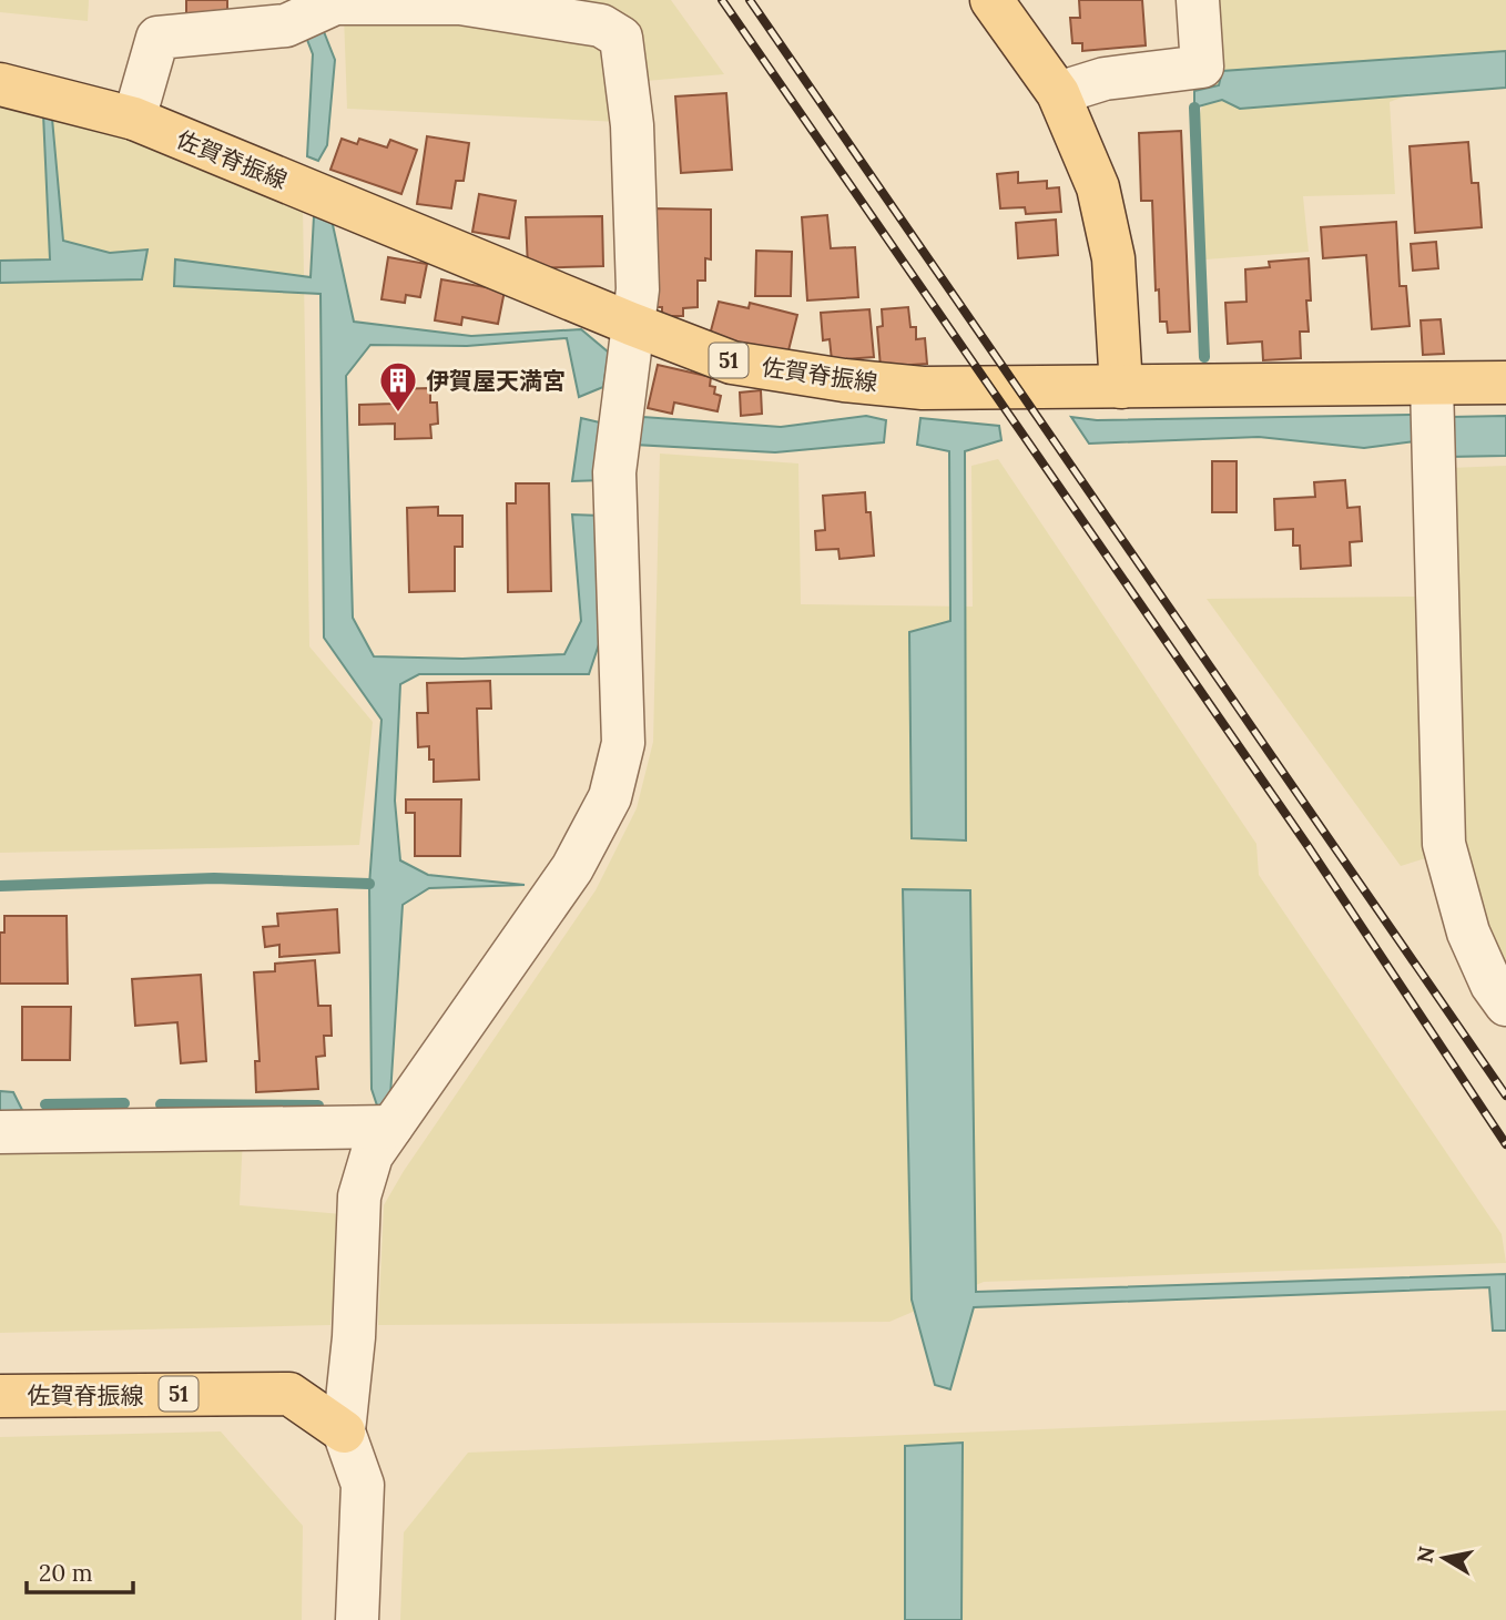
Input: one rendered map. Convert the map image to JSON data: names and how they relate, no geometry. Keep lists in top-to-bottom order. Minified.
{"streets":{"main road":["佐賀脊振線","51"]},"places":{"building":["伊賀屋天満宮"]},"scale_bar":"20 m","north":"left"}
